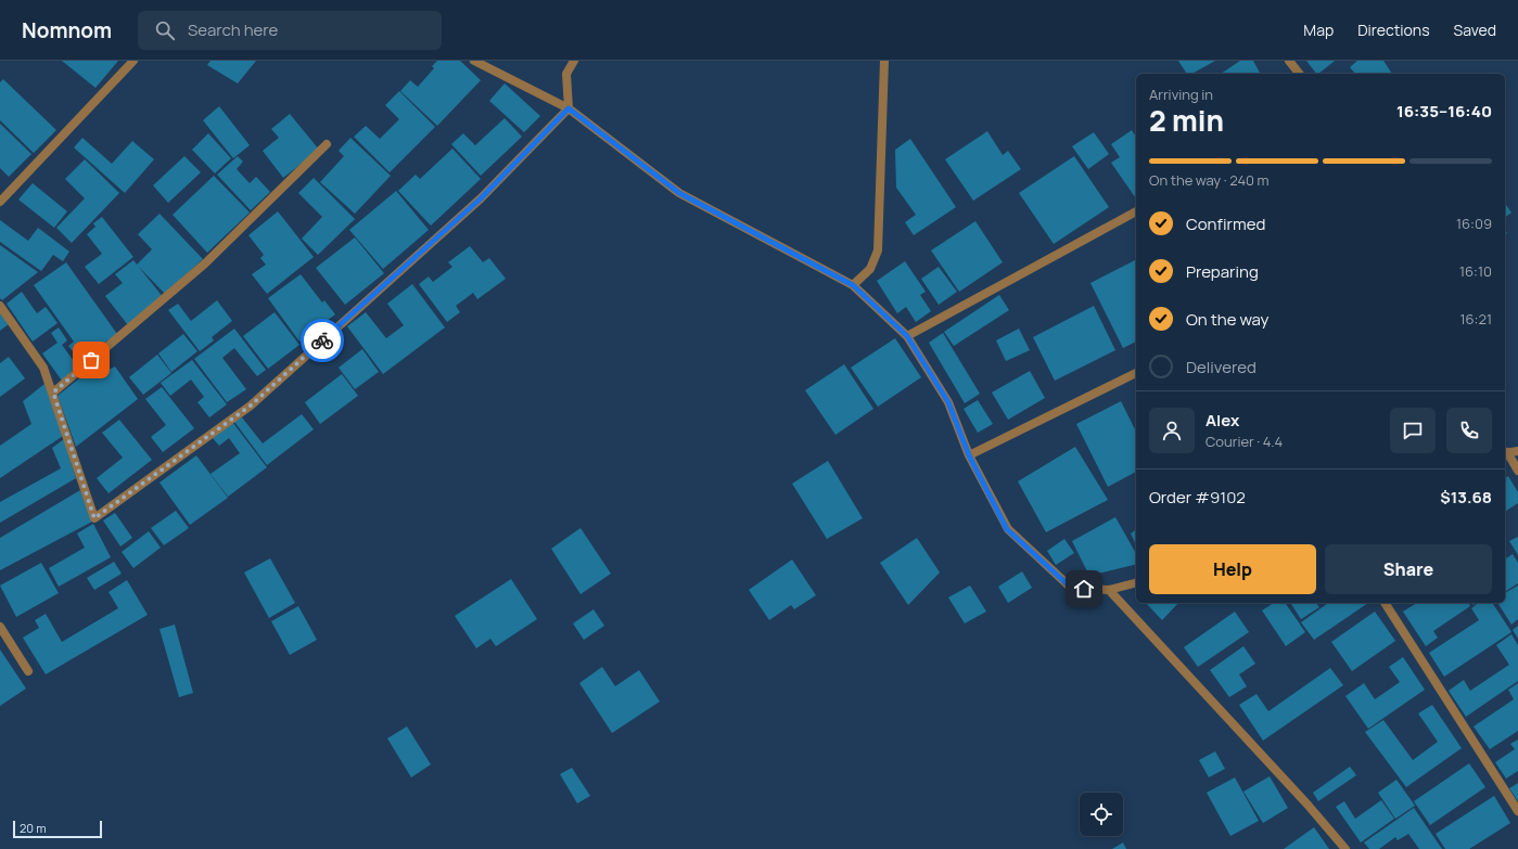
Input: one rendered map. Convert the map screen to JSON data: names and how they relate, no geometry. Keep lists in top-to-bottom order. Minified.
{"scale_bar":"20 m","page":{"header":"Nomnom","search":"Search here","nav":["Map","Directions","Saved"],"heading":["2 min","Arriving in","16:35–16:40"],"panel":["Alex","Courier · 4.4","Order #9102","$13.68"],"bar":"On the way · 240 m","list":[["Confirmed","16:09"],["Preparing","16:10"],["On the way","16:21"],"Delivered"],"buttons":["Help","Share"],"scale":"20 m"}}
